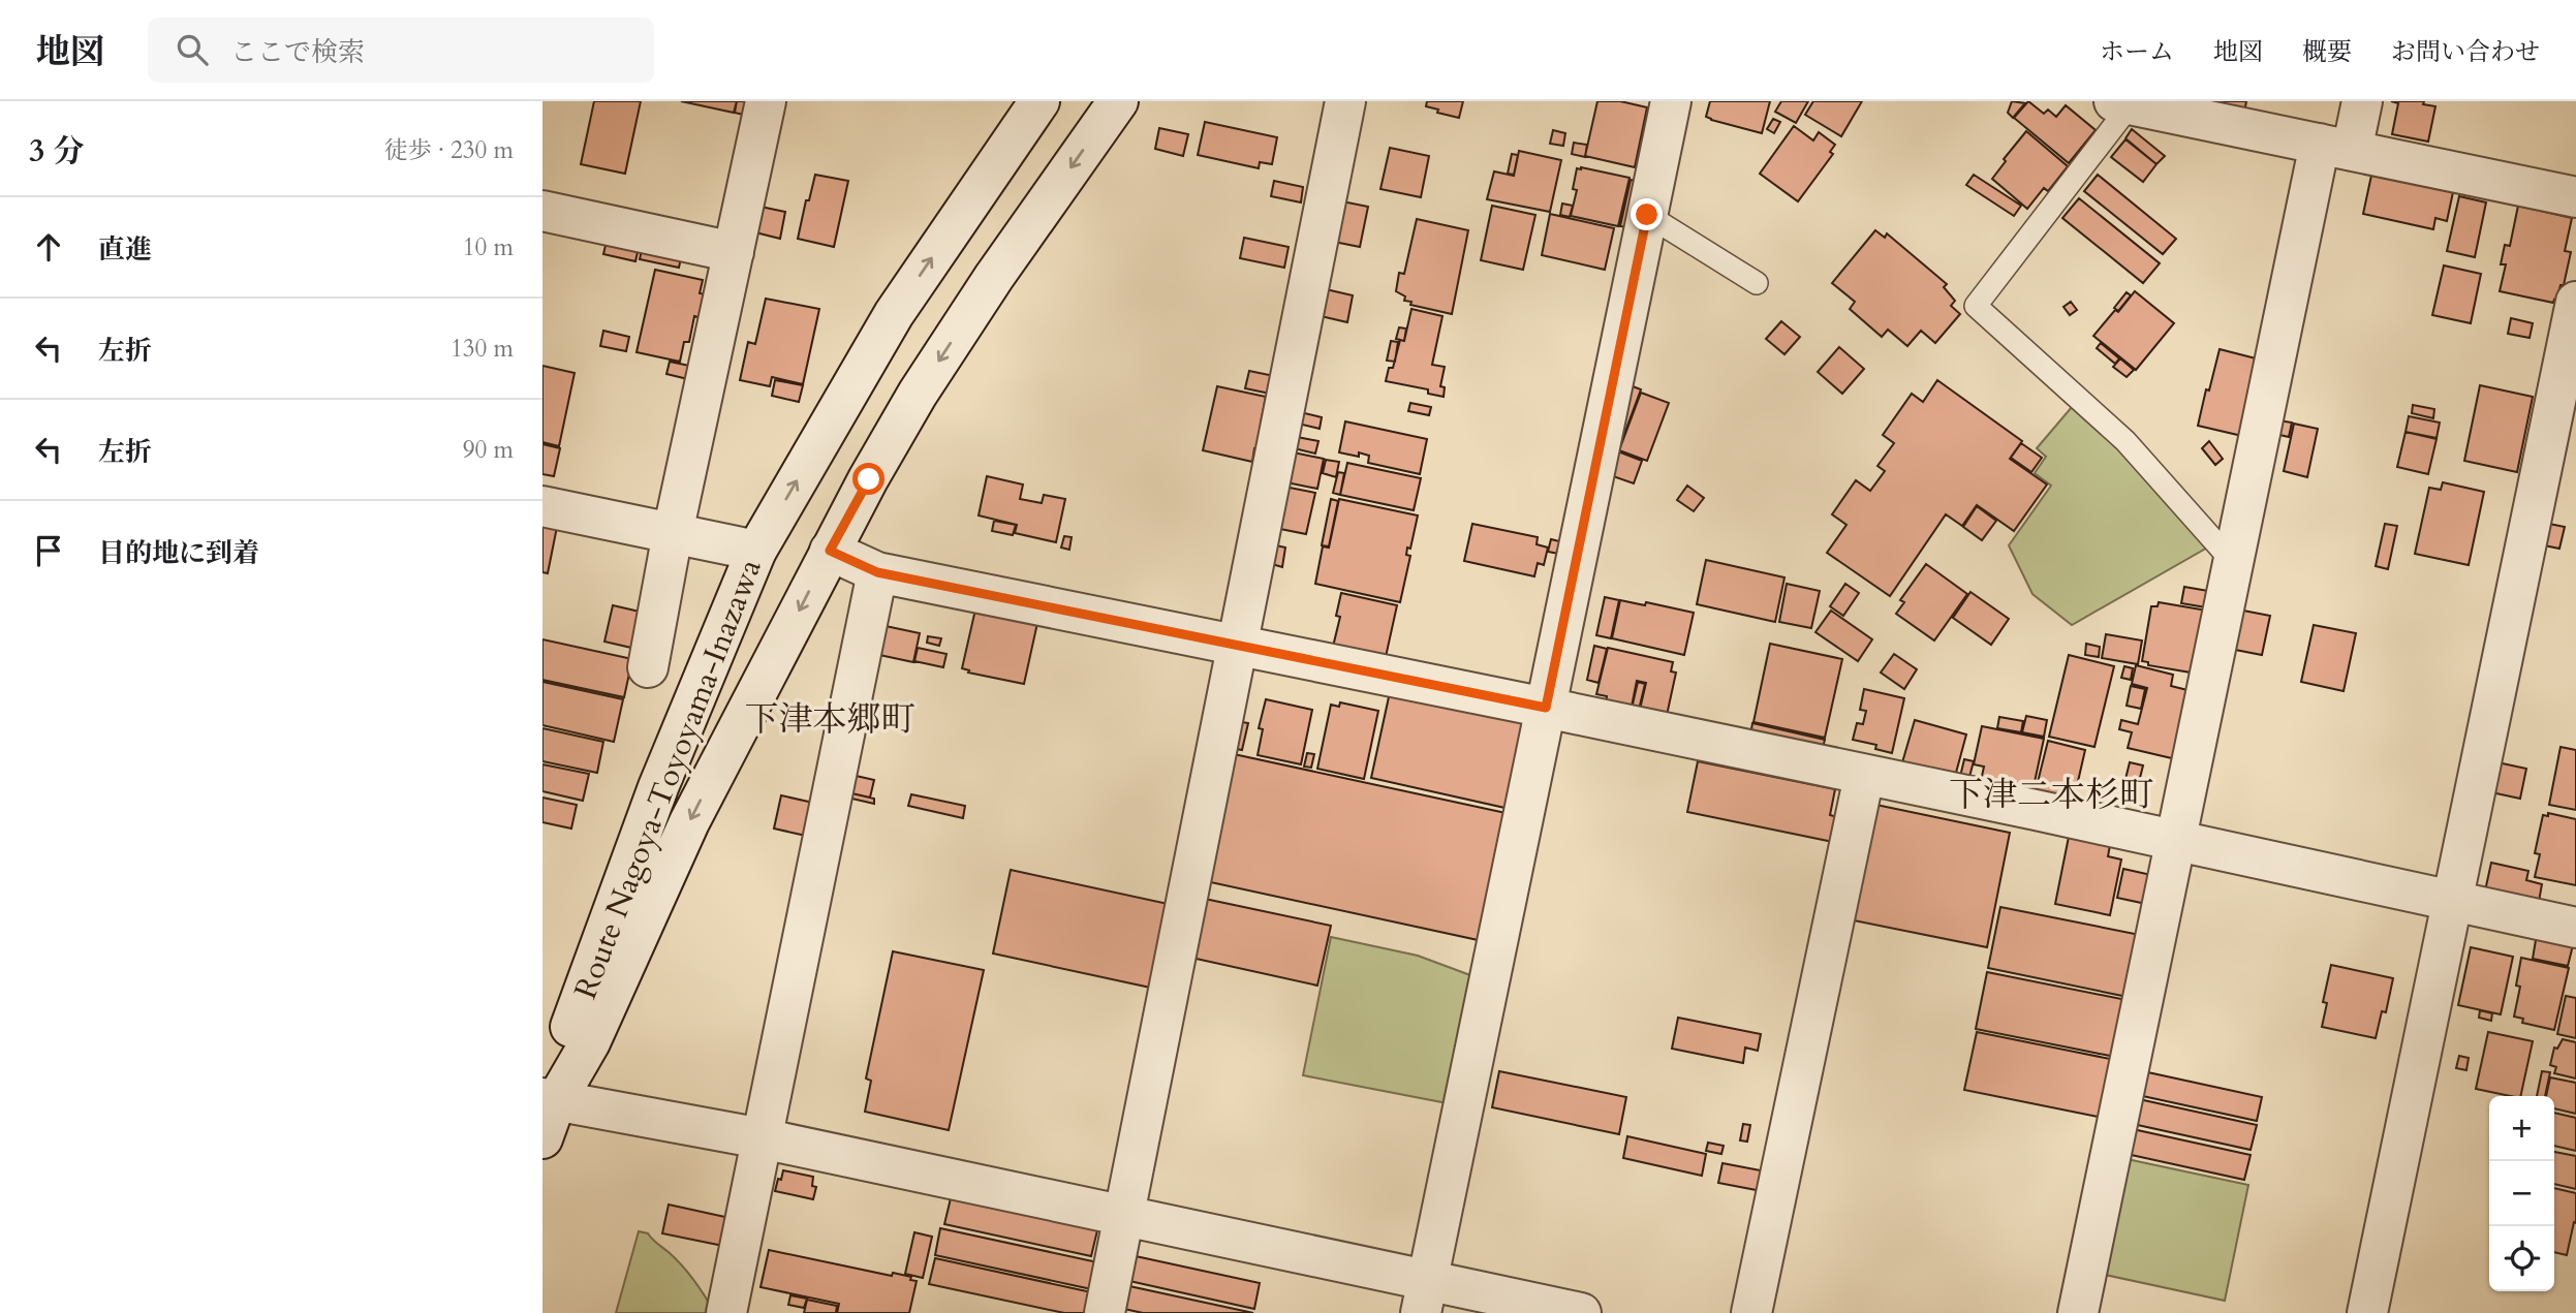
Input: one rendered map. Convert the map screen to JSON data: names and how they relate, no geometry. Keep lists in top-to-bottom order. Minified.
{"streets":{"street":["Route Nagoya-Toyoyama-Inazawa"]},"districts":["下津本郷町","下津二本杉町"],"page":{"header":"地図","search":"ここで検索","nav":["ホーム","地図","概要","お問い合わせ"],"heading":["3 分","徒歩 · 230 m"],"list":[["直進","10 m"],["左折","130 m"],["左折","90 m"],"目的地に到着"],"map_buttons":["+","−"]}}
